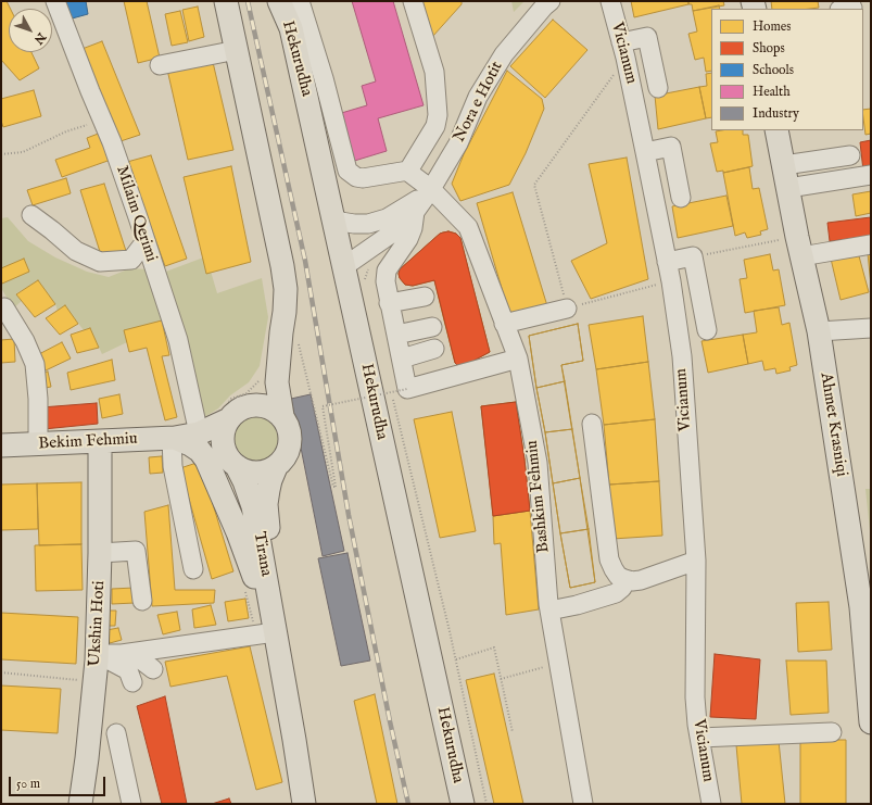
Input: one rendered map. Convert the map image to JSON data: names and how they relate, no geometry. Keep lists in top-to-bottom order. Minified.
{"streets":{"main road":["Hekurudha","Ahmet Krasniqi","Bekim Fehmiu","Tirana","Ukshin Hoti"],"street":["Vicianum","Nora e Hotit","Milaim Qerimi","Bashkim Fehmiu"]},"crossings":[["Hekurudha","Nora e Hotit"],["Nora e Hotit","Bashkim Fehmiu"],["Milaim Qerimi","Bekim Fehmiu"],["Bekim Fehmiu","Tirana"],["Bekim Fehmiu","Ukshin Hoti"]],"legend":["Homes","Shops","Schools","Health","Industry"],"scale_bar":"50 m","north":"bottom right"}
